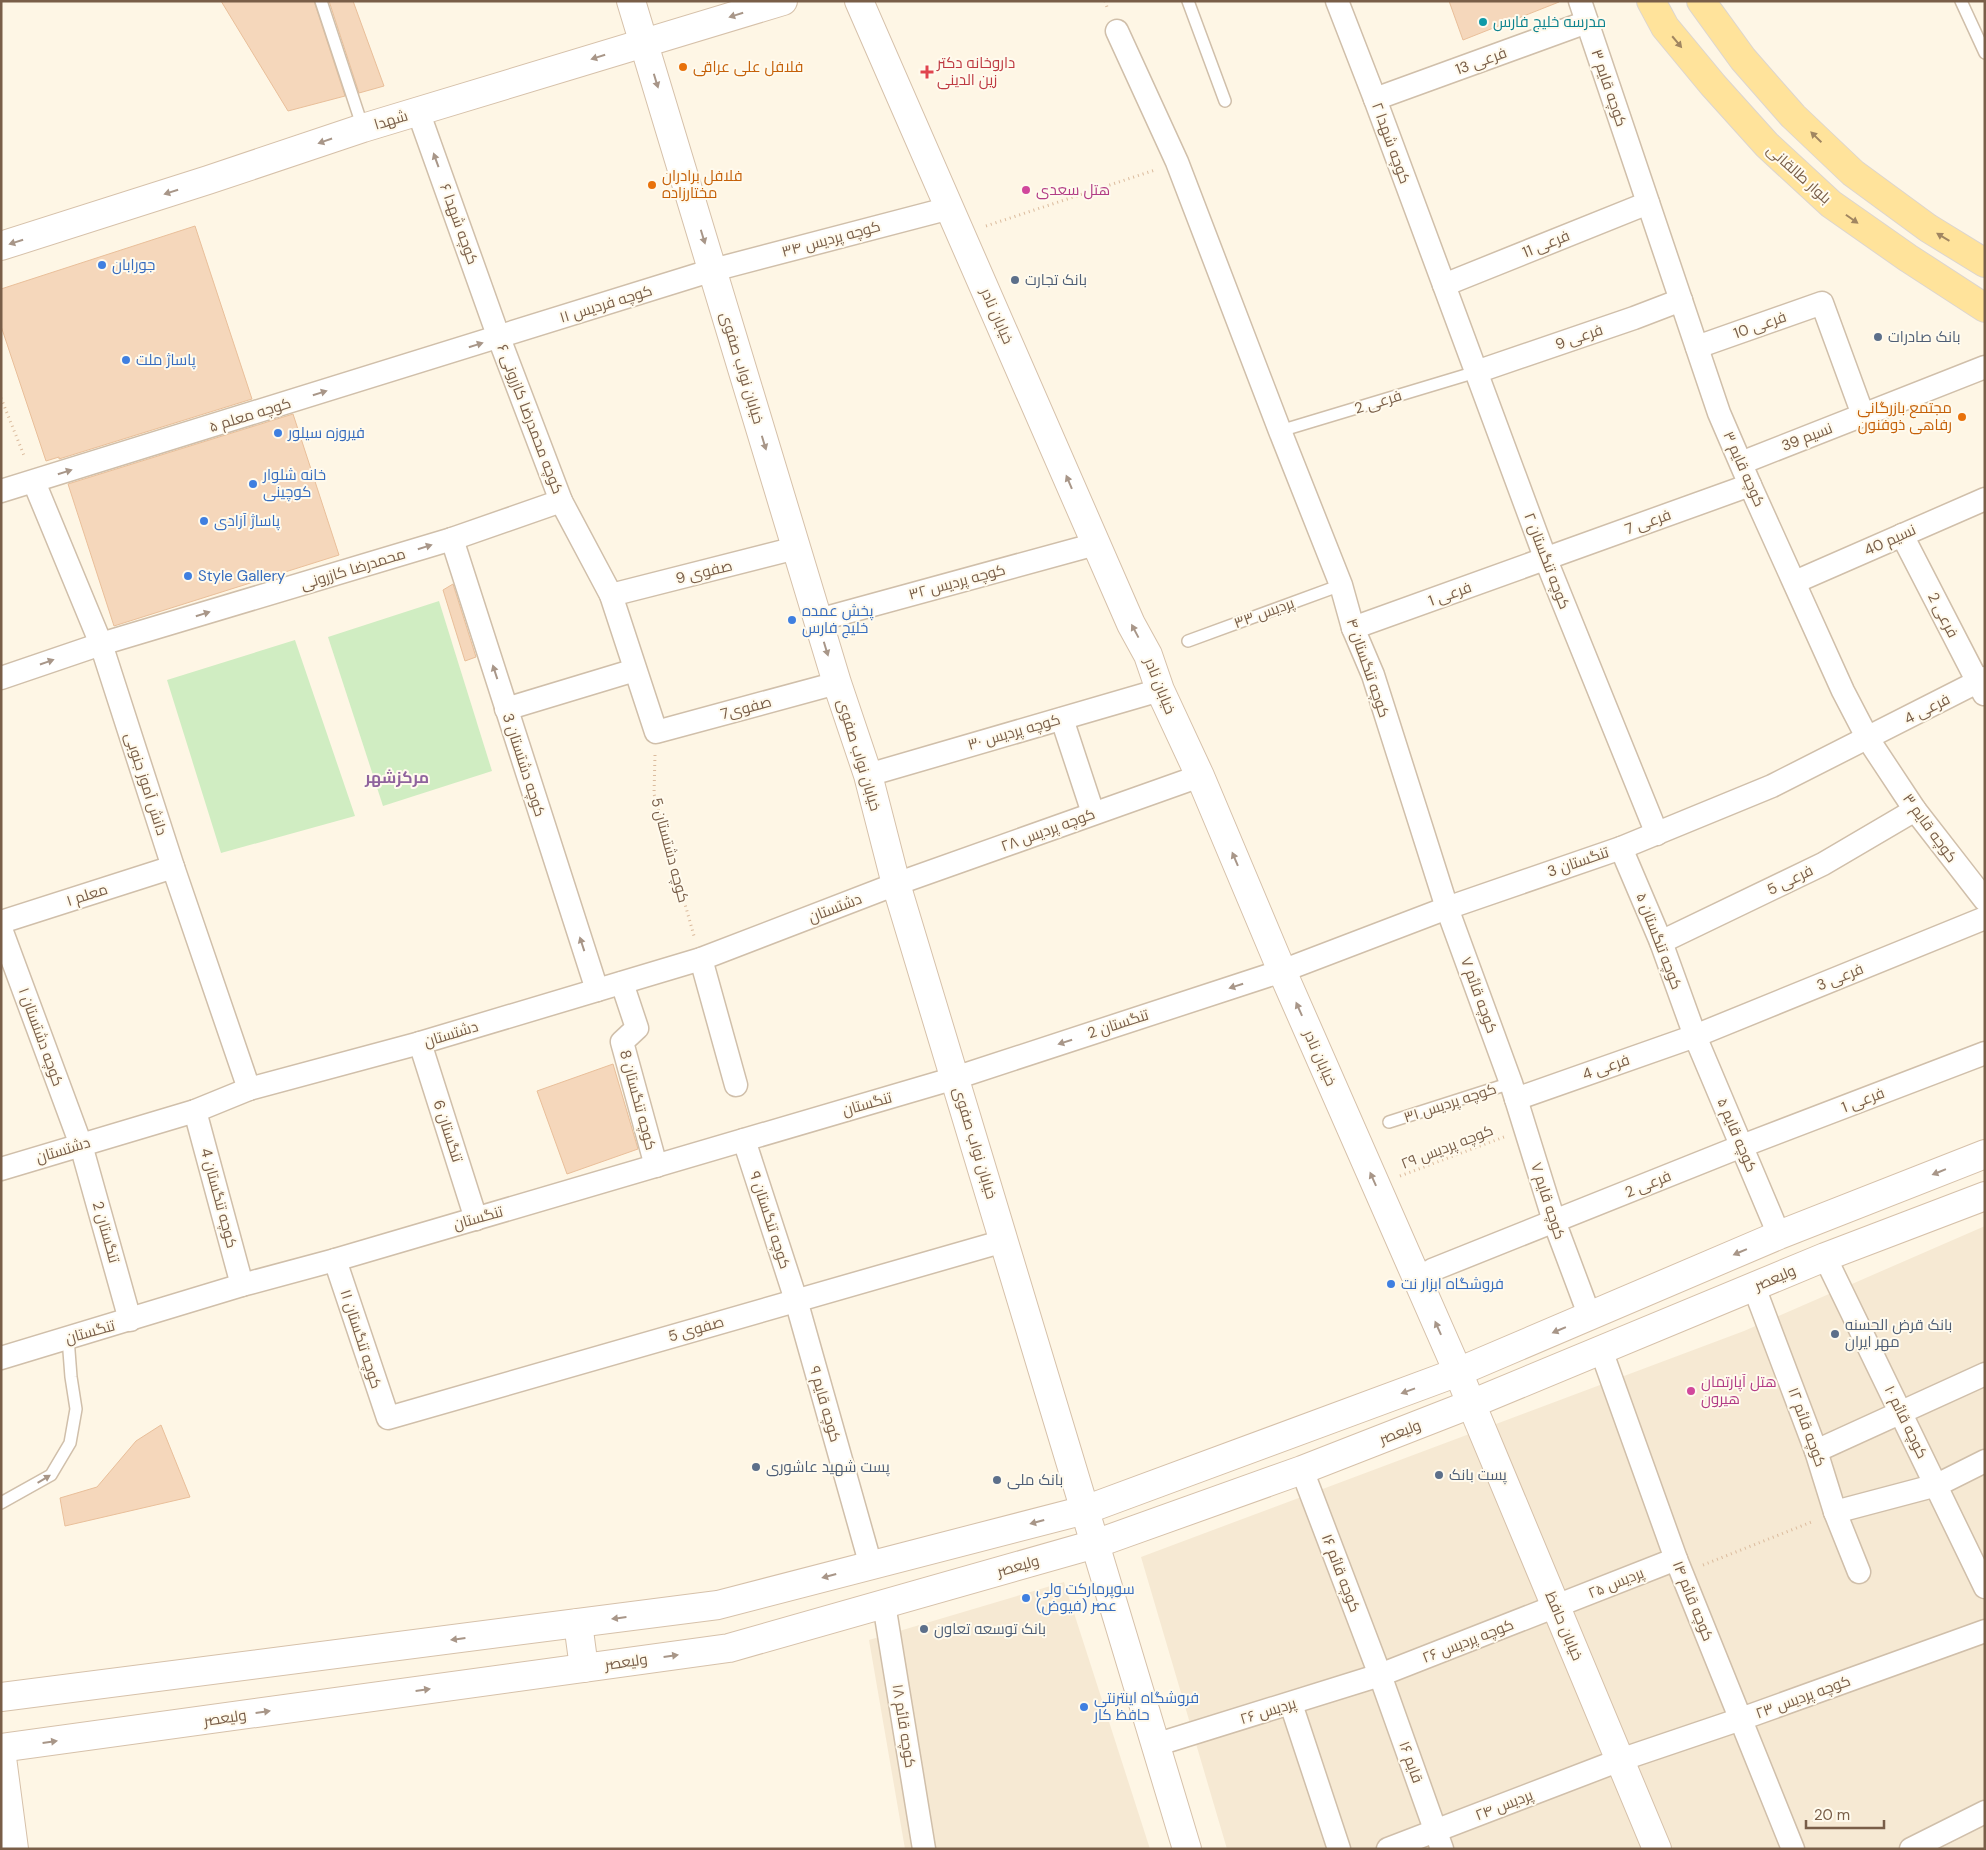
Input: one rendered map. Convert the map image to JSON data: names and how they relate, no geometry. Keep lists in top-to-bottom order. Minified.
{"streets":{"main road":["بلوار طالقانی"],"street":["فرعی 13","کوچه قایم ۳","شهدا","کوچه شهدا ۲","کوچه شهدا ۶","کوچه پردیس ۳۴","فرعی 11","کوچه فردیس ۱۱","خیابان نادر","فرعی 10","فرعی 9","خیابان نواب صفوی","فرعی 2","کوچه معلم ۵","کوچه محمدرضا کازرونی ۶","نسیم 39","فرعی 7","نسیم 40","کوچه تنگستان ۲","محمدرضا کازرونی","صفوی 9","کوچه پردیس ۳۲","فرعی 1","کوچه تنگستان ۴","صفوی7","فرعی 4","کوچه پردیس ۳۰","کوچه دشتستان 3","دانش آموز جنوبی","کوچه پردیس ۲۸","تنگستان 3","فرعی 5","معلم ۱","دشتستان","کوچه تنگستان ۵","فرعی 3","کوچه قائم ۷","تنگستان 2","کوچه دشتستان ۱","کوچه تنگستان 8","تنگستان","تنگستان 6","کوچه قایم ۵","کوچه تنگستان 4","کوچه قایم ۷","کوچه تنگستان ۹","ولیعصر","صفوی 5","کوچه تنگستان ۱۱","کوچه قایم ۹","کوچه قائم ۱۰","کوچه قائم ۱۲","کوچه قائم ۱۶","پردیس ۲۵","کوچه قائم ۱۴","خیابان حافظ","کوچه پردیس ۲۶","کوچه پردیس ۲۳","پردیس ۲۶","کوچه قائم ۱۸","قایم ۱۶","پردیس ۲۴"],"lane":["پردیس ۳۳","کوچه پردیس ۳۱"],"path":["کوچه دشتستان 5","کوچه پردیس ۲۹"]},"crossings":[["فرعی 13","کوچه قایم ۳"],["فرعی 13","کوچه شهدا ۲"],["کوچه قایم ۳","فرعی 11"],["کوچه قایم ۳","فرعی 10"],["کوچه قایم ۳","فرعی 9"],["کوچه قایم ۳","نسیم 39"],["کوچه قایم ۳","فرعی 7"],["کوچه قایم ۳","نسیم 40"],["کوچه قایم ۳","فرعی 4"],["کوچه قایم ۳","تنگستان 3"],["کوچه قایم ۳","فرعی 5"],["شهدا","کوچه شهدا ۶"],["شهدا","خیابان نواب صفوی"],["کوچه شهدا ۲","فرعی 11"],["کوچه شهدا ۲","کوچه تنگستان ۲"],["کوچه شهدا ۶","کوچه فردیس ۱۱"],["کوچه شهدا ۶","کوچه معلم ۵"],["کوچه شهدا ۶","کوچه محمدرضا کازرونی ۶"],["کوچه پردیس ۳۴","کوچه فردیس ۱۱"],["کوچه پردیس ۳۴","خیابان نادر"],["کوچه پردیس ۳۴","خیابان نواب صفوی"],["فرعی 11","کوچه تنگستان ۲"],["کوچه فردیس ۱۱","خیابان نواب صفوی"],["کوچه فردیس ۱۱","کوچه معلم ۵"],["کوچه فردیس ۱۱","کوچه محمدرضا کازرونی ۶"],["خیابان نادر","کوچه پردیس ۳۲"],["خیابان نادر","کوچه پردیس ۳۰"],["خیابان نادر","کوچه پردیس ۲۸"],["خیابان نادر","تنگستان 3"],["خیابان نادر","تنگستان 2"],["خیابان نادر","کوچه پردیس ۲۹"],["خیابان نادر","خیابان حافظ"],["فرعی 10","نسیم 39"],["فرعی 9","فرعی 2"],["فرعی 9","کوچه تنگستان ۲"],["خیابان نواب صفوی","صفوی 9"],["خیابان نواب صفوی","کوچه پردیس ۳۲"],["خیابان نواب صفوی","صفوی7"],["خیابان نواب صفوی","کوچه پردیس ۳۰"],["خیابان نواب صفوی","کوچه پردیس ۲۸"],["خیابان نواب صفوی","دشتستان"],["خیابان نواب صفوی","تنگستان 2"],["خیابان نواب صفوی","تنگستان"],["خیابان نواب صفوی","ولیعصر"],["خیابان نواب صفوی","صفوی 5"],["فرعی 2","نسیم 40"],["فرعی 2","کوچه تنگستان ۲"],["فرعی 2","فرعی 1"],["فرعی 2","کوچه تنگستان ۴"],["فرعی 2","فرعی 4"],["فرعی 2","کوچه قایم ۵"],["فرعی 2","کوچه قایم ۷"],["کوچه معلم ۵","کوچه محمدرضا کازرونی ۶"],["کوچه معلم ۵","دانش آموز جنوبی"],["کوچه محمدرضا کازرونی ۶","محمدرضا کازرونی"],["کوچه محمدرضا کازرونی ۶","صفوی 9"],["فرعی 7","کوچه تنگستان ۲"],["فرعی 7","فرعی 1"],["کوچه تنگستان ۲","فرعی 1"],["کوچه تنگستان ۲","تنگستان 3"],["محمدرضا کازرونی","کوچه دشتستان 3"],["محمدرضا کازرونی","دانش آموز جنوبی"],["فرعی 1","کوچه تنگستان ۴"],["فرعی 1","کوچه قایم ۵"],["پردیس ۳۳","کوچه تنگستان ۴"],["کوچه تنگستان ۴","تنگستان 3"],["کوچه تنگستان ۴","کوچه قائم ۷"],["صفوی7","کوچه دشتستان 5"],["فرعی 4","تنگستان 3"],["فرعی 4","کوچه تنگستان ۵"],["فرعی 4","فرعی 3"],["فرعی 4","کوچه قائم ۷"],["فرعی 4","کوچه پردیس ۳۱"],["فرعی 4","کوچه قایم ۵"],["فرعی 4","کوچه قایم ۷"],["کوچه دشتستان 3","دشتستان"],["دانش آموز جنوبی","معلم ۱"],["دانش آموز جنوبی","دشتستان"],["کوچه پردیس ۲۸","دشتستان"],["کوچه دشتستان 5","دشتستان"],["تنگستان 3","کوچه تنگستان ۵"],["تنگستان 3","کوچه قائم ۷"],["تنگستان 3","تنگستان 2"],["فرعی 5","کوچه تنگستان ۵"],["دشتستان","تنگستان 2"],["دشتستان","کوچه دشتستان ۱"],["دشتستان","کوچه تنگستان 8"],["دشتستان","تنگستان 6"],["دشتستان","کوچه تنگستان 4"],["کوچه تنگستان ۵","فرعی 3"],["کوچه تنگستان ۵","کوچه قایم ۵"],["فرعی 3","کوچه قایم ۵"],["کوچه قائم ۷","کوچه پردیس ۳۱"],["کوچه قائم ۷","کوچه قایم ۷"],["تنگستان 2","کوچه دشتستان ۱"],["تنگستان 2","تنگستان"],["کوچه تنگستان 8","تنگستان"],["کوچه پردیس ۳۱","کوچه قایم ۷"],["تنگستان","تنگستان 6"],["تنگستان","کوچه تنگستان 4"],["تنگستان","کوچه تنگستان ۹"],["تنگستان","کوچه تنگستان ۱۱"],["کوچه پردیس ۲۹","کوچه قایم ۷"],["کوچه تنگستان ۹","صفوی 5"],["کوچه تنگستان ۹","کوچه قایم ۹"],["ولیعصر","کوچه قائم ۱۰"],["ولیعصر","کوچه قائم ۱۲"],["ولیعصر","کوچه قائم ۱۶"],["ولیعصر","کوچه قائم ۱۴"],["ولیعصر","خیابان حافظ"],["ولیعصر","کوچه قائم ۱۸"],["صفوی 5","کوچه تنگستان ۱۱"],["صفوی 5","کوچه قایم ۹"],["کوچه قائم ۱۶","کوچه پردیس ۲۶"],["کوچه قائم ۱۶","پردیس ۲۶"],["کوچه قائم ۱۶","قایم ۱۶"],["پردیس ۲۵","کوچه قائم ۱۴"],["پردیس ۲۵","خیابان حافظ"],["پردیس ۲۵","کوچه پردیس ۲۶"],["کوچه قائم ۱۴","کوچه پردیس ۲۳"],["خیابان حافظ","کوچه پردیس ۲۶"],["خیابان حافظ","کوچه پردیس ۲۳"],["خیابان حافظ","پردیس ۲۴"],["کوچه پردیس ۲۶","پردیس ۲۶"],["کوچه پردیس ۲۶","قایم ۱۶"],["کوچه پردیس ۲۳","پردیس ۲۴"],["پردیس ۲۶","قایم ۱۶"],["قایم ۱۶","پردیس ۲۴"]],"one_way":["شهدا","کوچه شهدا ۶","خیابان نادر","خیابان نواب صفوی","کوچه معلم ۵","محمدرضا کازرونی","تنگستان 2"],"districts":["مرکزشهر"],"places":{"other":["مدرسه خلیج فارس","فلافل علی عراقی","فلافل برادران مختارزاده","هتل سعدی","جورابان","بانک تجارت","بانک صادرات","پاساژ ملت","مجتمع بازرگانی رفاهی ذوفنون","فیروزه سیلور","خانه شلوار کوچینی","پاساژ آزادی","Style Gallery","پخش عمده خلیج فارس","فروشگاه ابزار نت","بانک قرض الحسنه مهر ایران","هتل آپارتمان هیرون","پست شهید عاشوری","پست بانک","بانک ملی","سوپرمارکت ولی عصر (فیوض)","بانک توسعه تعاون","فروشگاه اینترنتی حافظ کار"],"health":["داروخانه دکتر زین الدینی"]},"scale_bar":"20 m"}
